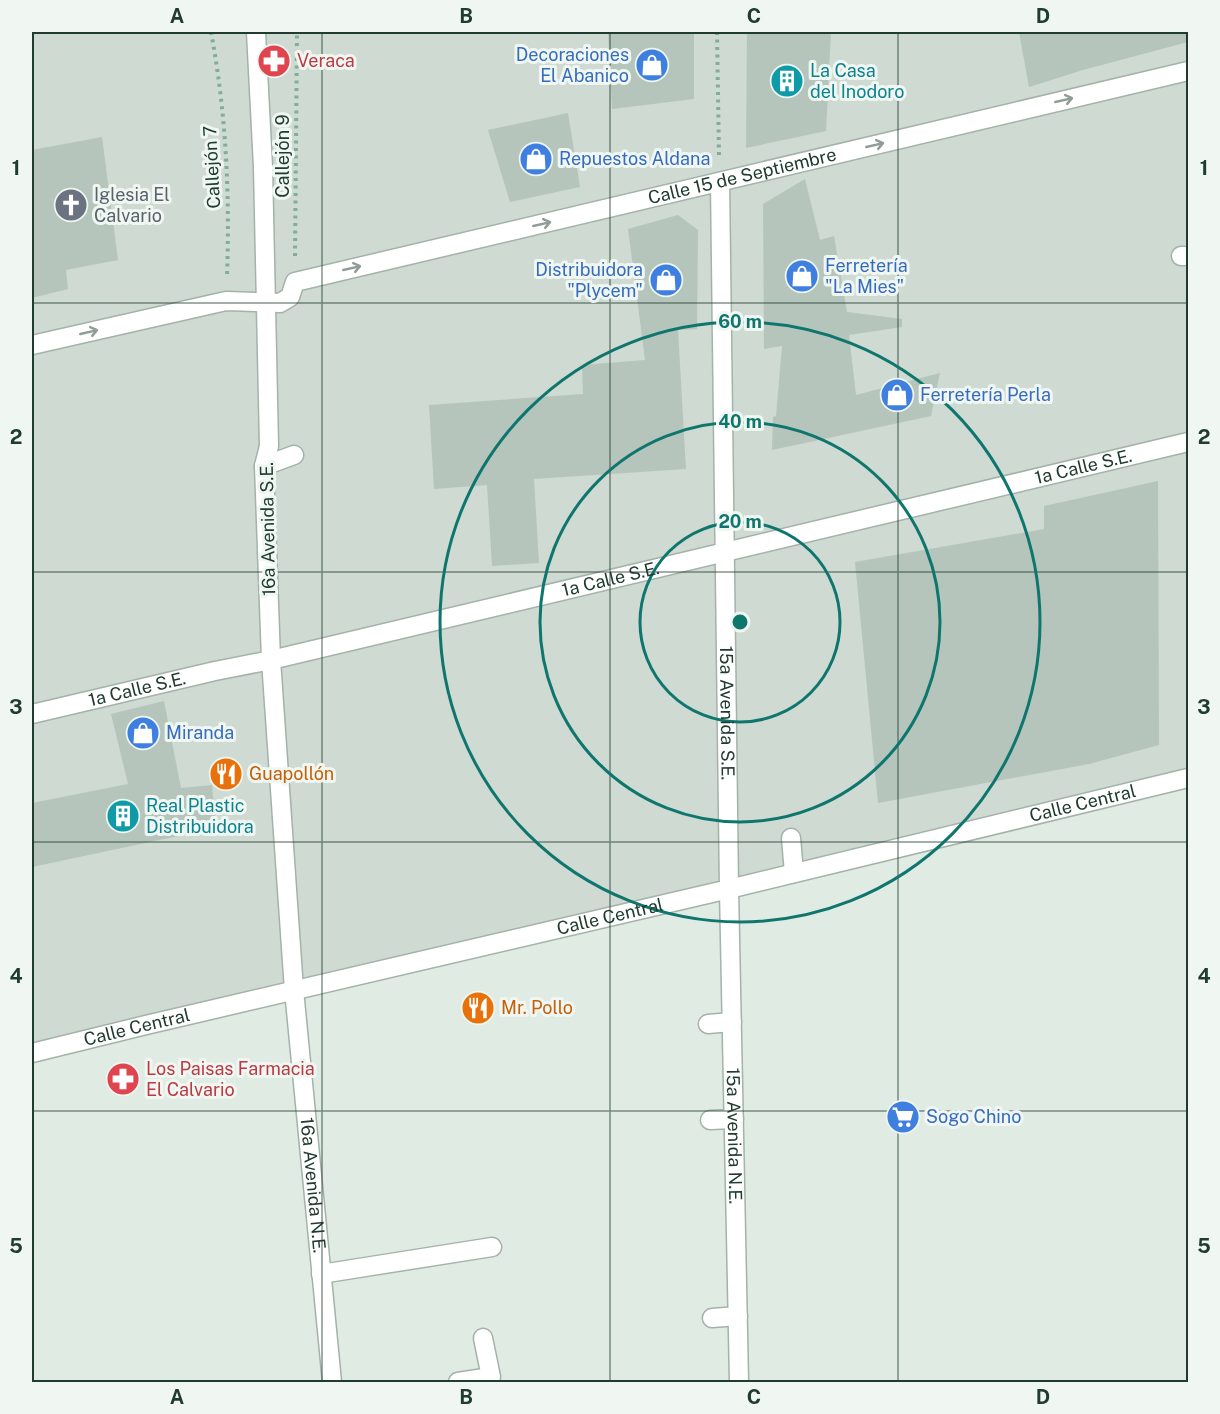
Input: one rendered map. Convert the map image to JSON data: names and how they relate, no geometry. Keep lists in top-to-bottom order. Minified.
{"streets":{"street":["Calle 15 de Septiembre","1a Calle S.E.","16a Avenida S.E.","15a Avenida S.E.","Calle Central","15a Avenida N.E.","16a Avenida N.E."],"path":["Callejón 9","Callejón 7"]},"crossings":[["Callejón 9","Calle 15 de Septiembre"],["Calle 15 de Septiembre","15a Avenida S.E."],["1a Calle S.E.","16a Avenida S.E."],["1a Calle S.E.","15a Avenida S.E."],["16a Avenida S.E.","Calle Central"],["16a Avenida S.E.","16a Avenida N.E."],["15a Avenida S.E.","Calle Central"],["15a Avenida S.E.","15a Avenida N.E."],["Calle Central","15a Avenida N.E."],["Calle Central","16a Avenida N.E."]],"one_way":["Calle 15 de Septiembre"],"places":{"pharmacy":["Veraca","Los Paisas Farmacia El Calvario"],"shop":["Decoraciones El Abanico","Repuestos Aldana","Ferretería \"La Mies\"","Distribuidora \"Plycem\"","Ferretería Perla","Miranda"],"building":["La Casa del Inodoro","Real Plastic Distribuidora"],"church":["Iglesia El Calvario"],"restaurant":["Guapollón","Mr. Pollo"],"supermarket":["Sogo Chino"]},"grid":{"columns":["A","B","C","D"],"rows":["1","2","3","4","5"]},"rings":["60 m","40 m","20 m"]}
